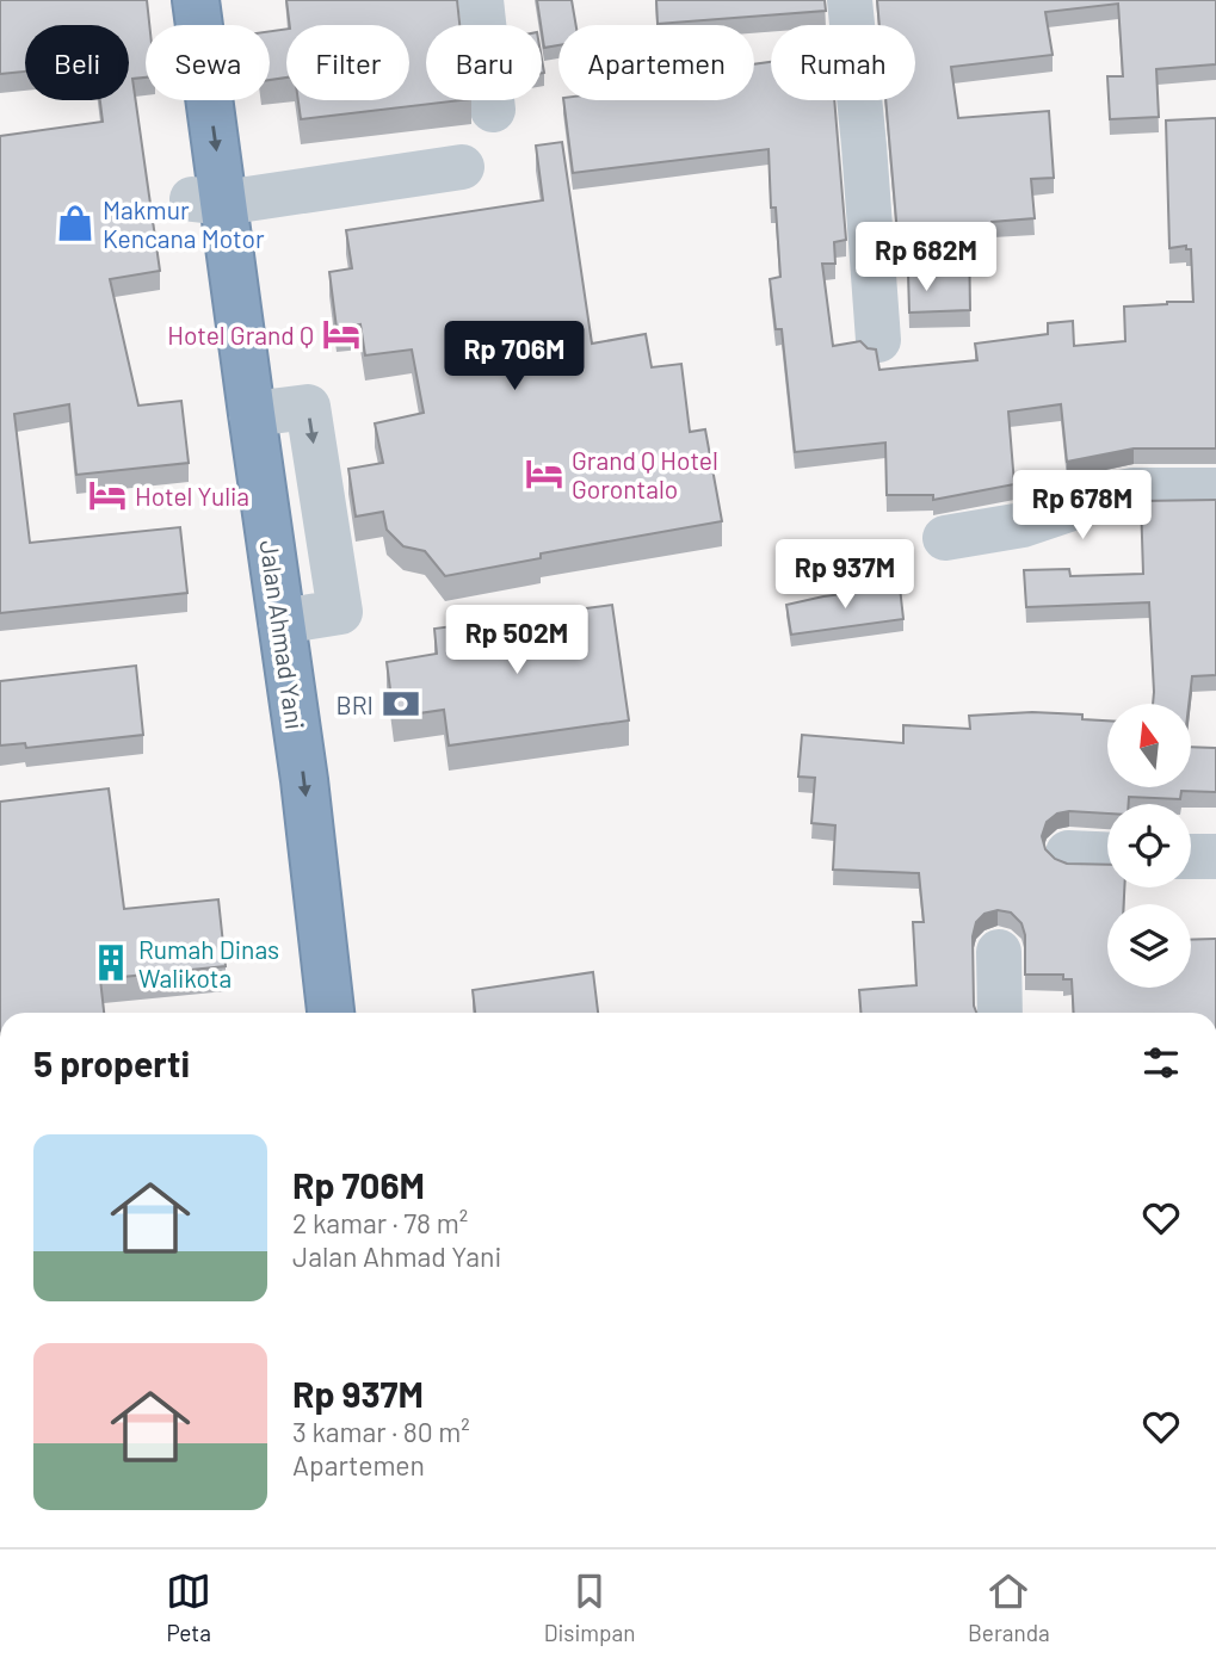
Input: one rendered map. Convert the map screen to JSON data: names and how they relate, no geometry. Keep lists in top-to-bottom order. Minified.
{"streets":{"highway":["Jalan Ahmad Yani"]},"places":{"shop":["Makmur Kencana Motor"],"hotel":["Hotel Grand Q","Grand Q Hotel Gorontalo","Hotel Yulia"],"bank":["BRI"],"building":["Rumah Dinas Walikota"]},"north":"top","page":{"chip":["Beli","Sewa","Filter","Baru","Apartemen","Rumah"],"price":["Rp 682M","Rp 706M","Rp 678M","Rp 937M","Rp 502M"],"heading":"5 properti","list":[{"name":"Rp 706M","note":"2 kamar · 78 m² · Jalan Ahmad Yani"},{"name":"Rp 937M","note":"3 kamar · 80 m² · Apartemen"}],"tabs":["Peta","Disimpan","Beranda"]}}
